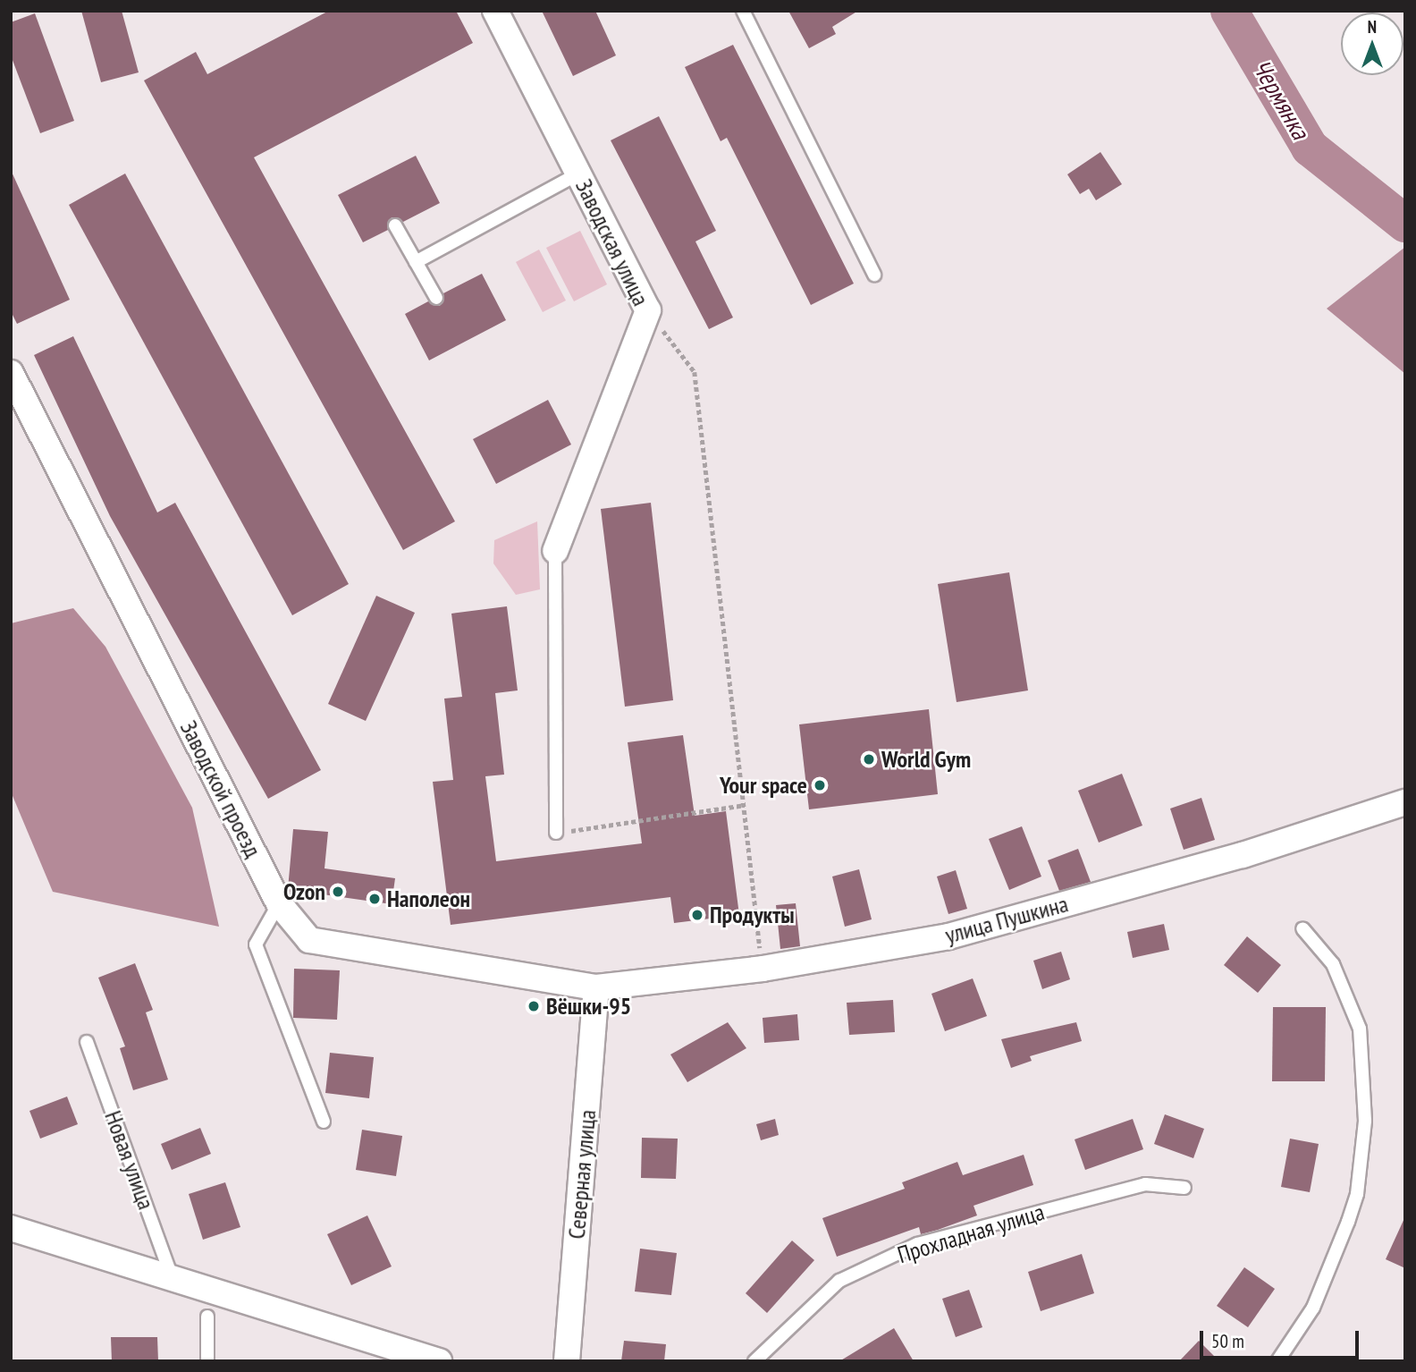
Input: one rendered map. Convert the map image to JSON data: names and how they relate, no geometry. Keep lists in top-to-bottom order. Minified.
{"streets":{"street":["Заводская улица","Заводской проезд","улица Пушкина","Северная улица"],"lane":["Новая улица","Прохладная улица"]},"crossings":[["Заводской проезд","улица Пушкина"],["Заводской проезд","Северная улица"],["улица Пушкина","Северная улица"]],"water":["Чермянка"],"places":["World Gym","Your space","Ozon","Наполеон","Продукты","Вёшки-95"],"scale_bar":"50 m","north":"top"}
